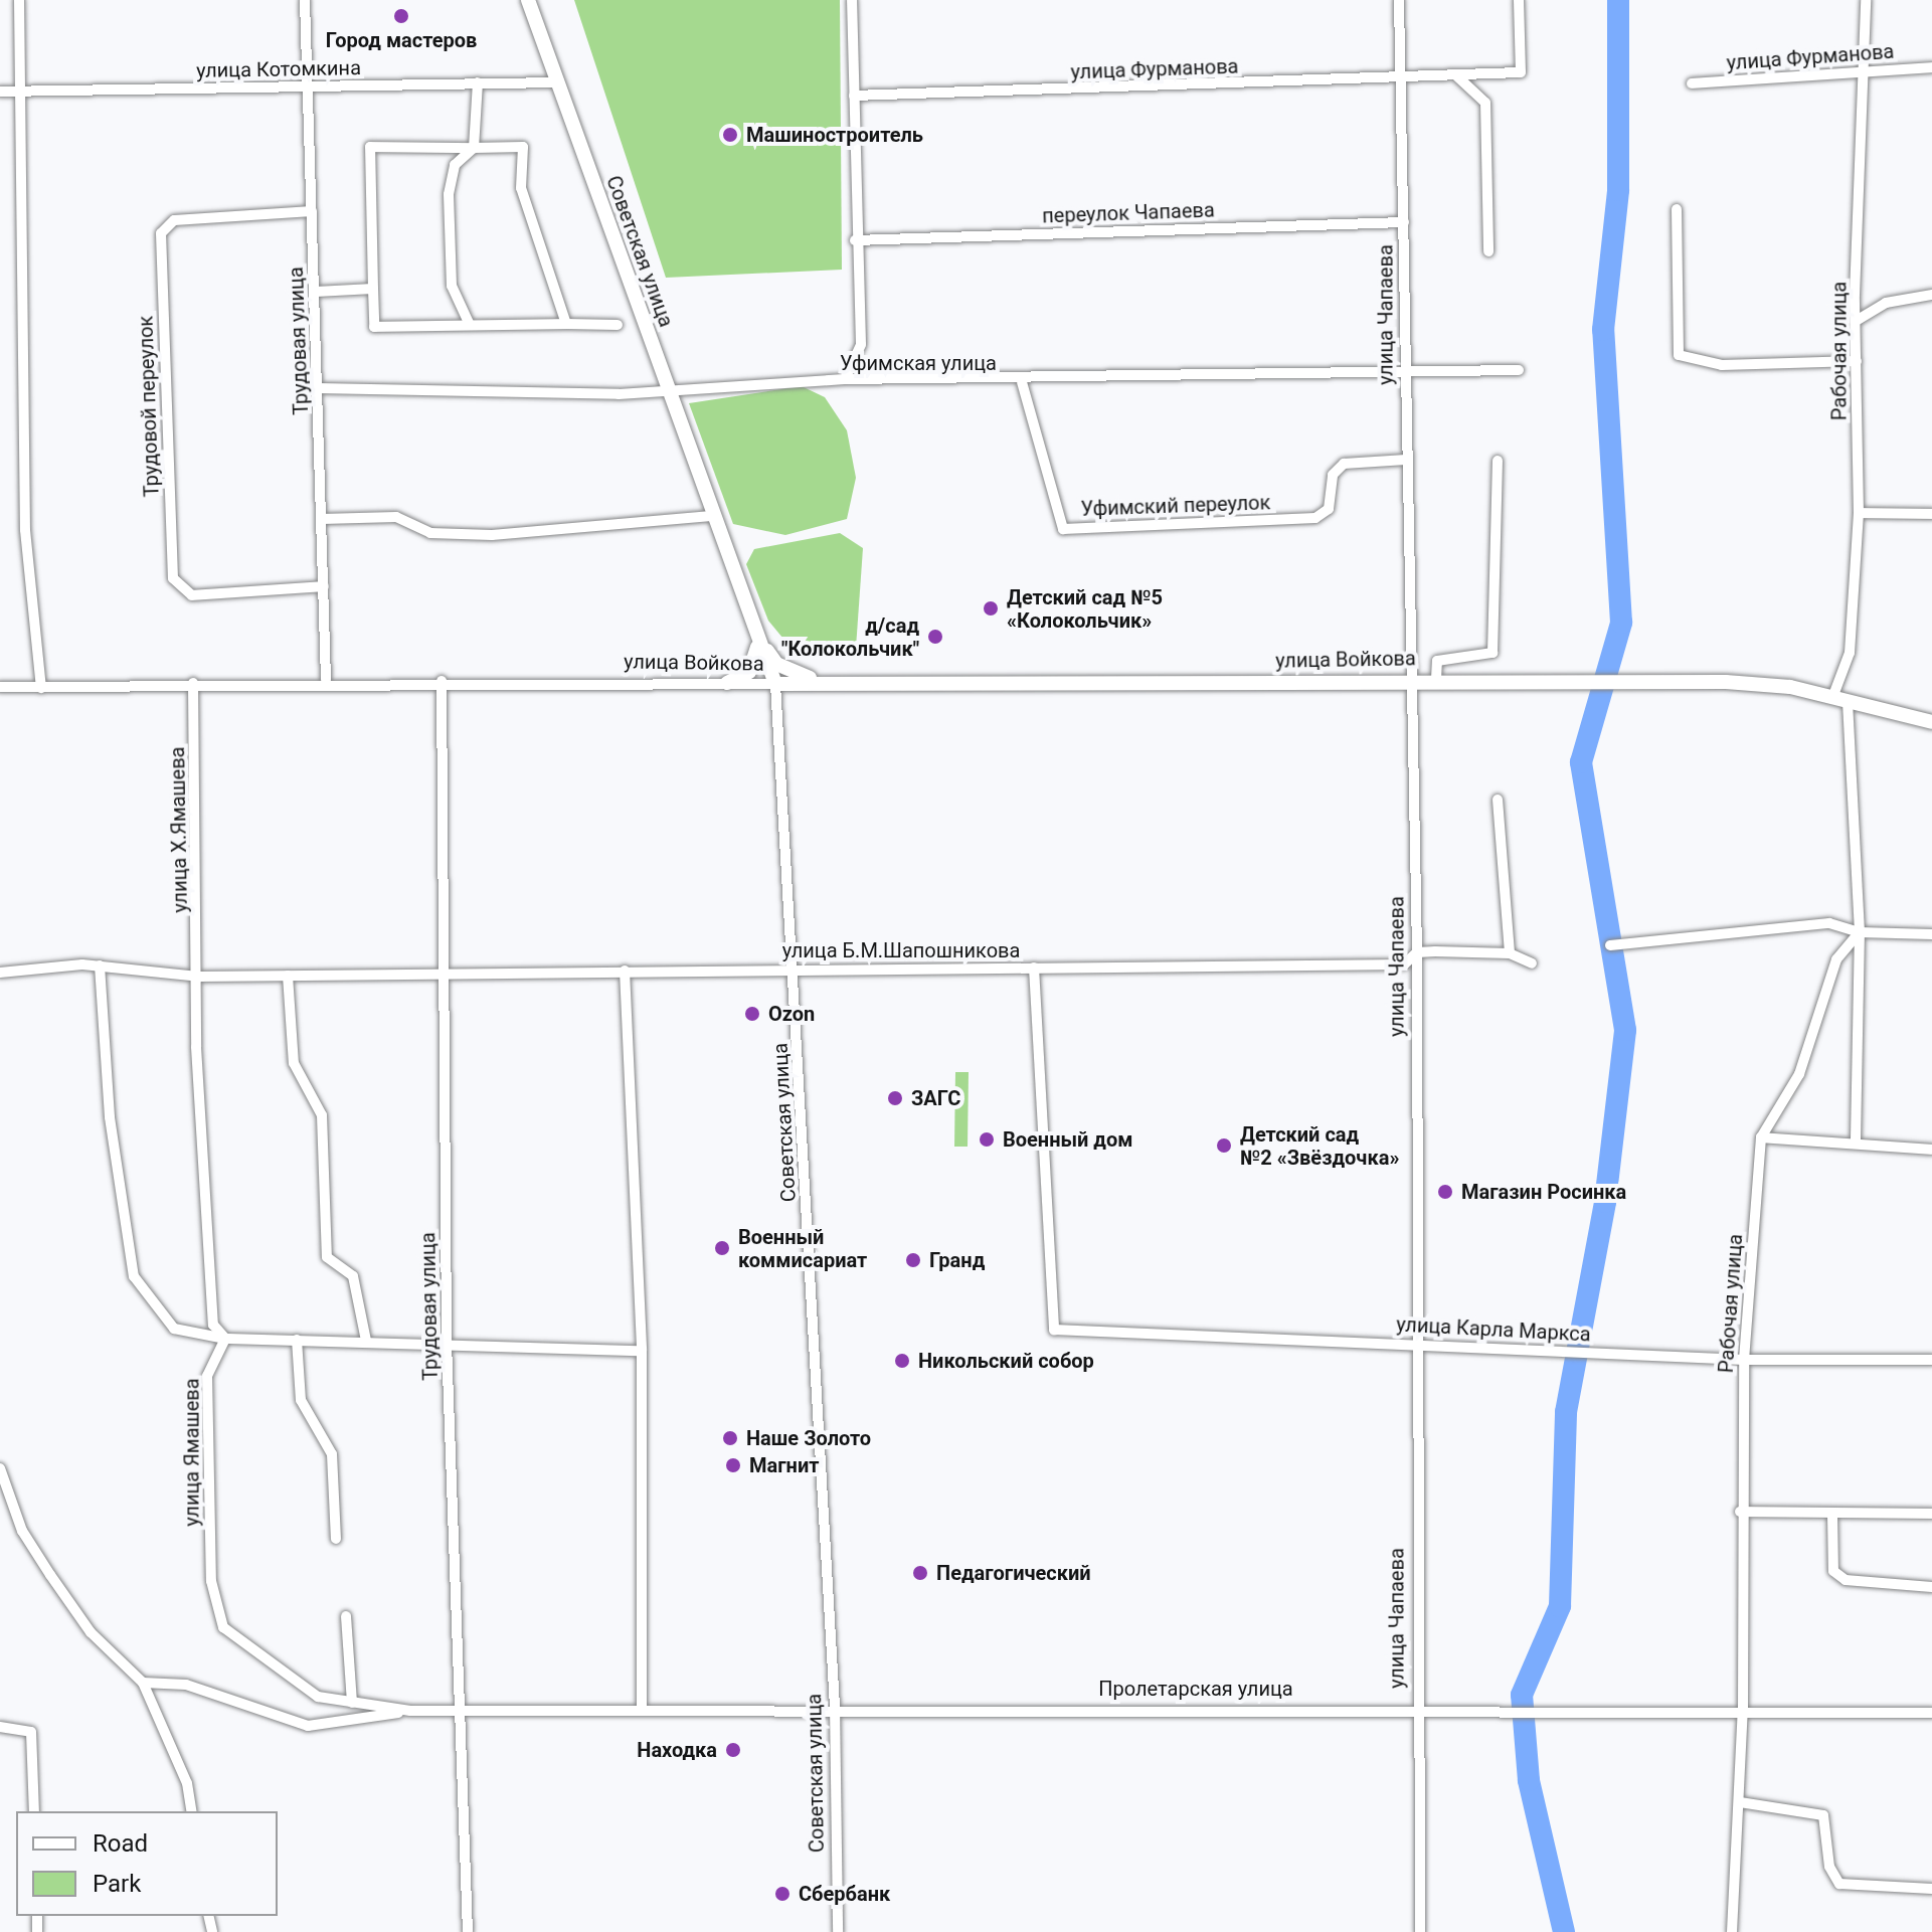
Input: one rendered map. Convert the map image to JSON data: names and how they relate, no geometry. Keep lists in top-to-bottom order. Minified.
{"streets":{"main road":["Советская улица","улица Войкова"],"street":["улица Фурманова","улица Котомкина","переулок Чапаева","улица Чапаева","Трудовая улица","Рабочая улица","Уфимская улица","Трудовой переулок","Уфимский переулок","улица Х.Ямашева","улица Б.М.Шапошникова","улица Карла Маркса","улица Ямашева","Пролетарская улица"]},"crossings":[["улица Фурманова","улица Чапаева"],["улица Фурманова","Рабочая улица"],["улица Котомкина","Советская улица"],["улица Котомкина","Трудовая улица"],["переулок Чапаева","улица Чапаева"],["Советская улица","Уфимская улица"],["Советская улица","улица Войкова"],["Советская улица","улица Б.М.Шапошникова"],["Советская улица","Пролетарская улица"],["улица Чапаева","Уфимская улица"],["улица Чапаева","Уфимский переулок"],["улица Чапаева","улица Войкова"],["улица Чапаева","улица Б.М.Шапошникова"],["улица Чапаева","улица Карла Маркса"],["улица Чапаева","Пролетарская улица"],["Трудовая улица","Уфимская улица"],["Трудовая улица","Трудовой переулок"],["Трудовая улица","улица Войкова"],["Трудовая улица","улица Б.М.Шапошникова"],["Трудовая улица","улица Ямашева"],["Трудовая улица","Пролетарская улица"],["Рабочая улица","улица Войкова"],["Рабочая улица","улица Карла Маркса"],["Рабочая улица","Пролетарская улица"],["Уфимская улица","Уфимский переулок"],["улица Войкова","улица Х.Ямашева"],["улица Х.Ямашева","улица Б.М.Шапошникова"],["улица Б.М.Шапошникова","улица Карла Маркса"],["улица Ямашева","Пролетарская улица"]],"places":["Город мастеров","Машиностроитель","Детский сад №5 «Колокольчик»","д/сад \"Колокольчик\"","Ozon","ЗАГС","Военный дом","Детский сад №2 «Звёздочка»","Магазин Росинка","Военный коммисариат","Гранд","Никольский собор","Наше Золото","Магнит","Педагогический","Находка","Сбербанк"],"legend":["Road","Park"]}
